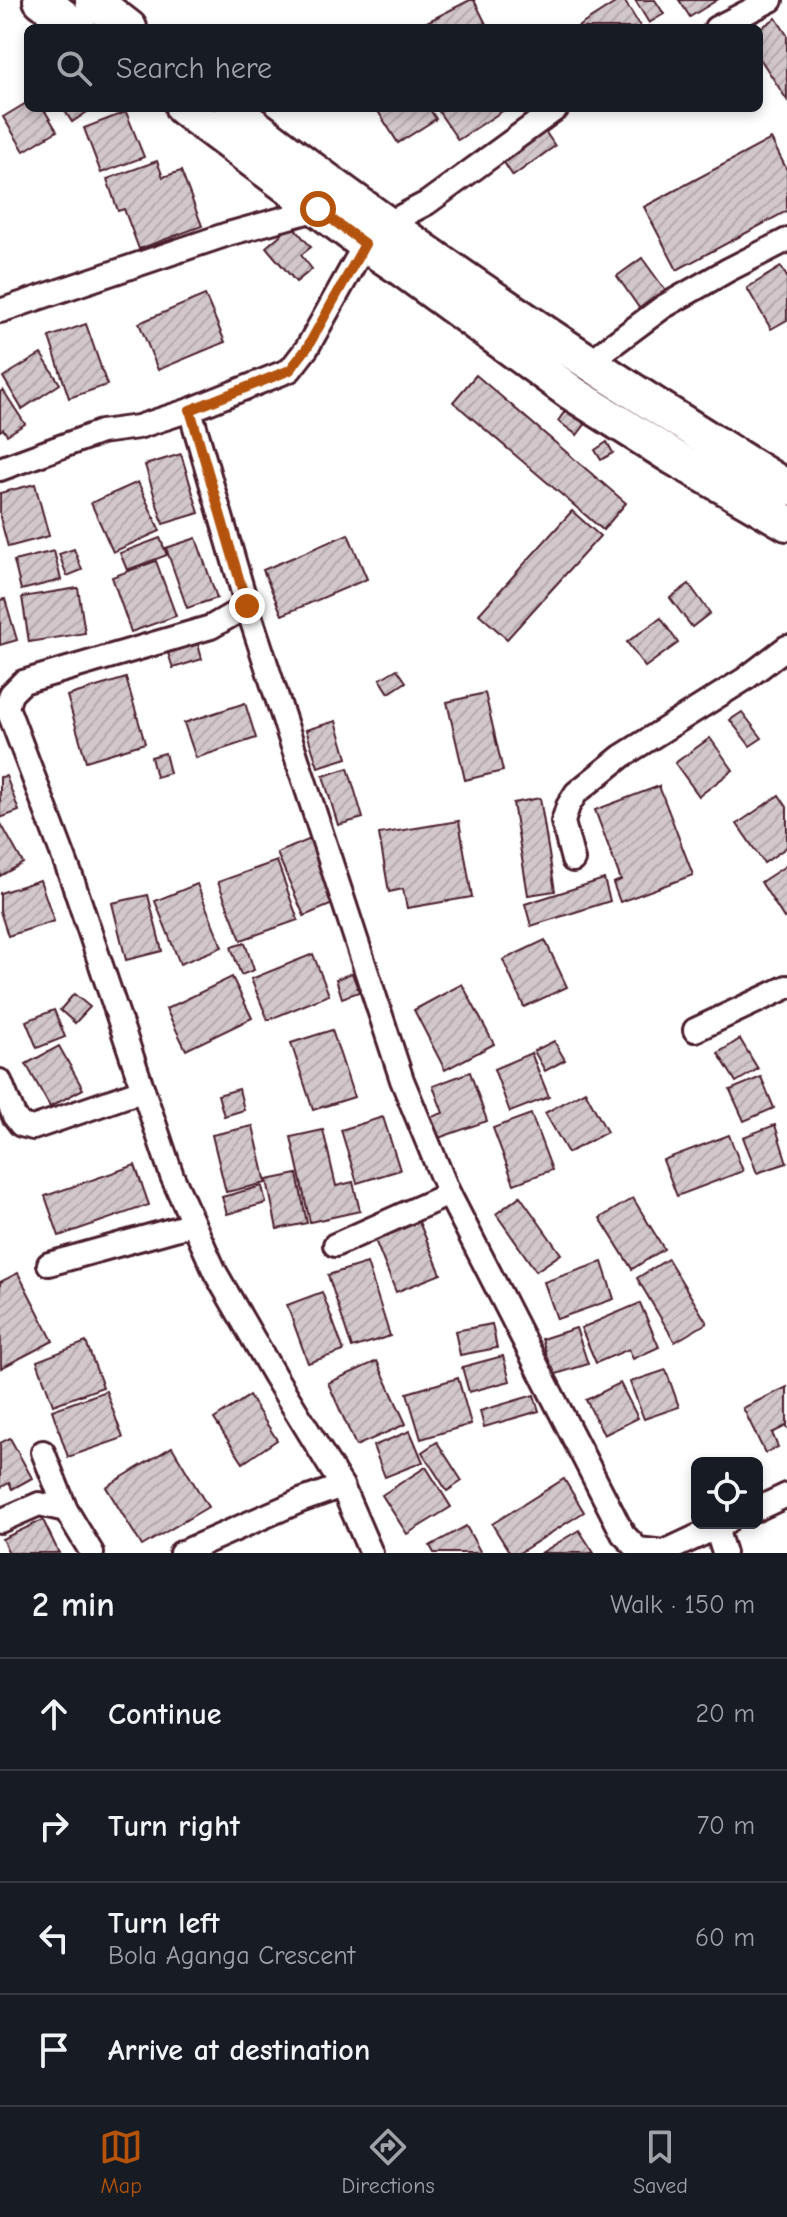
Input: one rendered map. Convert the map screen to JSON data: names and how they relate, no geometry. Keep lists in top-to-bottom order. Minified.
{"page":{"search":"Search here","heading":["2 min","Walk · 150 m"],"list":[["Continue","20 m"],["Turn right","70 m"],["Turn left","Bola Aganga Crescent","60 m"],"Arrive at destination"],"nav":["Map","Directions","Saved"]}}
